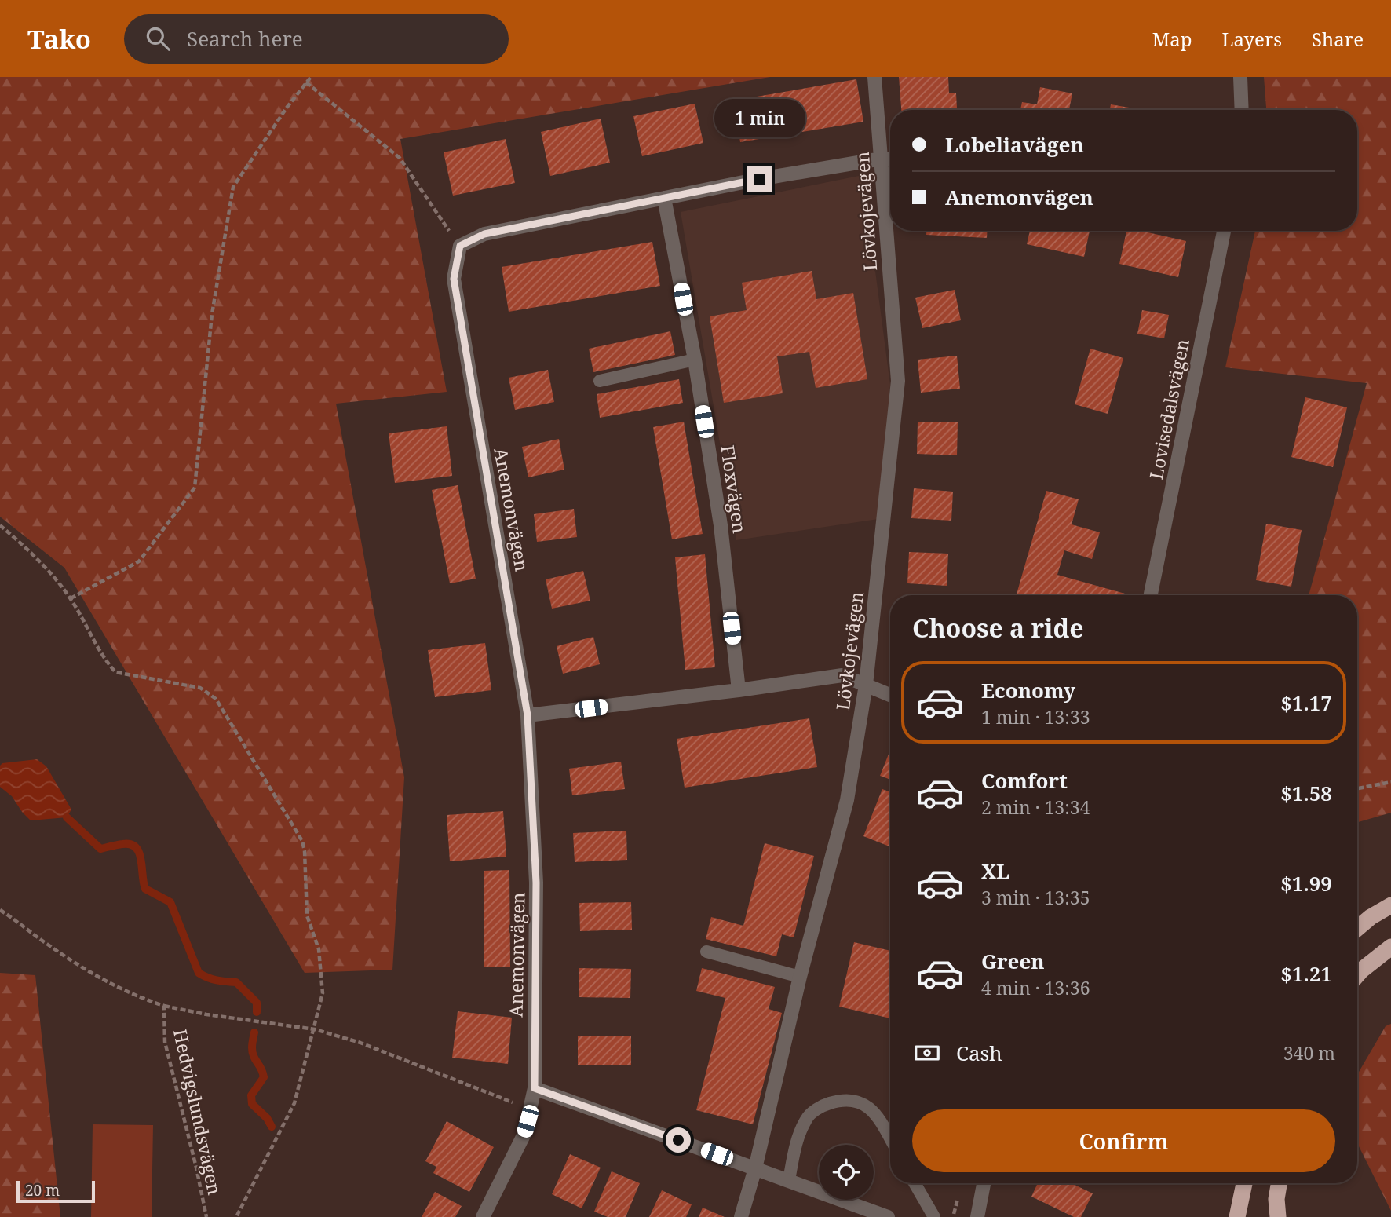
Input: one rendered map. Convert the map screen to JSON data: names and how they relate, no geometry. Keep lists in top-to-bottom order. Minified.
{"streets":{"street":["Lövkojevägen","Lovisedalsvägen","Floxvägen","Anemonvägen"],"path":["Hedvigslundsvägen"]},"scale_bar":"20 m","page":{"header":"Tako","search":"Search here","nav":["Map","Layers","Share"],"bubble":"1 min","banner":["Lobeliavägen","Anemonvägen"],"heading":"Choose a ride","list":[{"name":"Economy","note":"1 min · 13:33","value":"$1.17"},{"name":"Comfort","note":"2 min · 13:34","value":"$1.58"},{"name":"XL","note":"3 min · 13:35","value":"$1.99"},{"name":"Green","note":"4 min · 13:36","value":"$1.21"}],"pay":["Cash","340 m"],"buttons":"Confirm","scale":"20 m"}}
